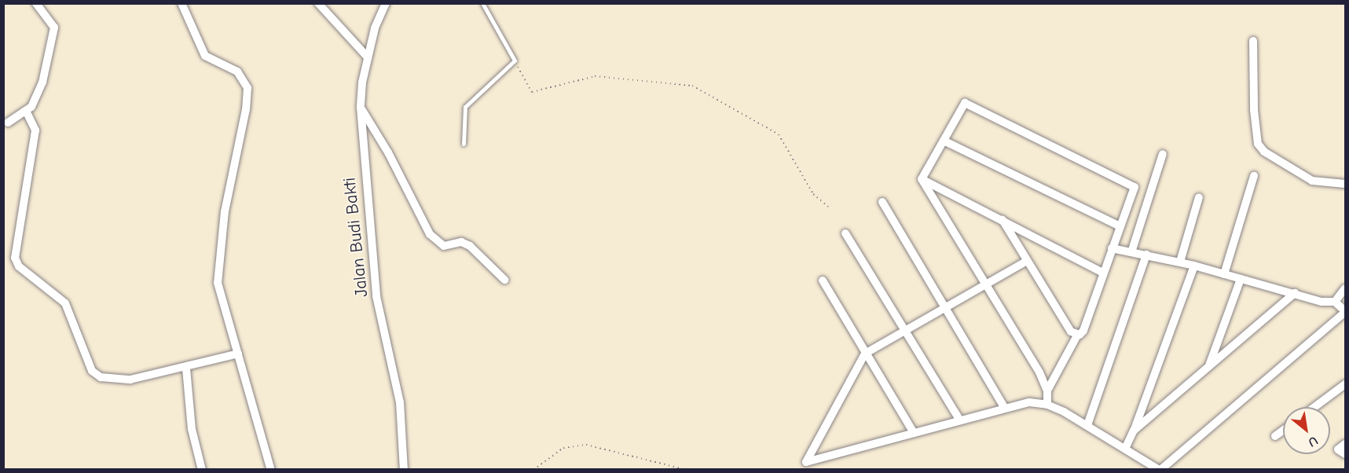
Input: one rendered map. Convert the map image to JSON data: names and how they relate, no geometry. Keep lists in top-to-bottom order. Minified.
{"streets":{"street":["Jalan Budi Bakti"]},"north":"bottom right"}
